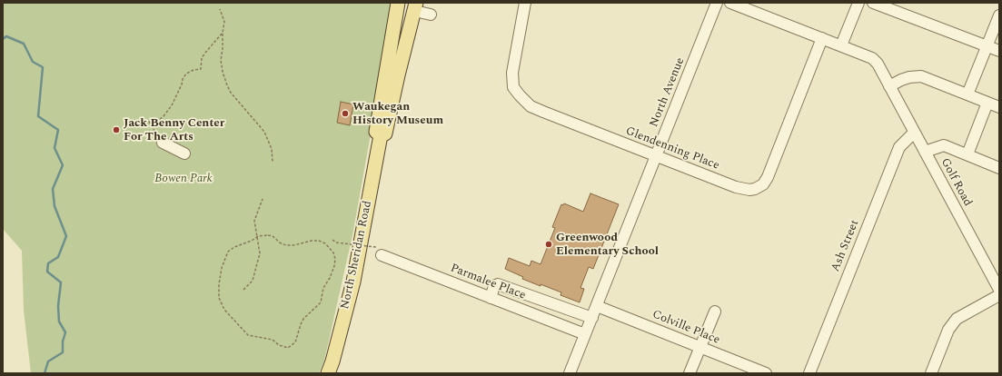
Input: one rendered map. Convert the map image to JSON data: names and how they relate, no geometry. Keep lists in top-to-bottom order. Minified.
{"streets":{"main road":["North Sheridan Road"],"street":["North Avenue","Glendenning Place","Golf Road","Ash Street","Parmalee Place","Colville Place"]},"crossings":[["North Avenue","Glendenning Place"],["North Avenue","Parmalee Place"],["North Avenue","Colville Place"],["Glendenning Place","Golf Road"],["Golf Road","Ash Street"]],"parks":["Bowen Park"],"places":["Waukegan History Museum","Jack Benny Center For The Arts","Greenwood Elementary School"]}
